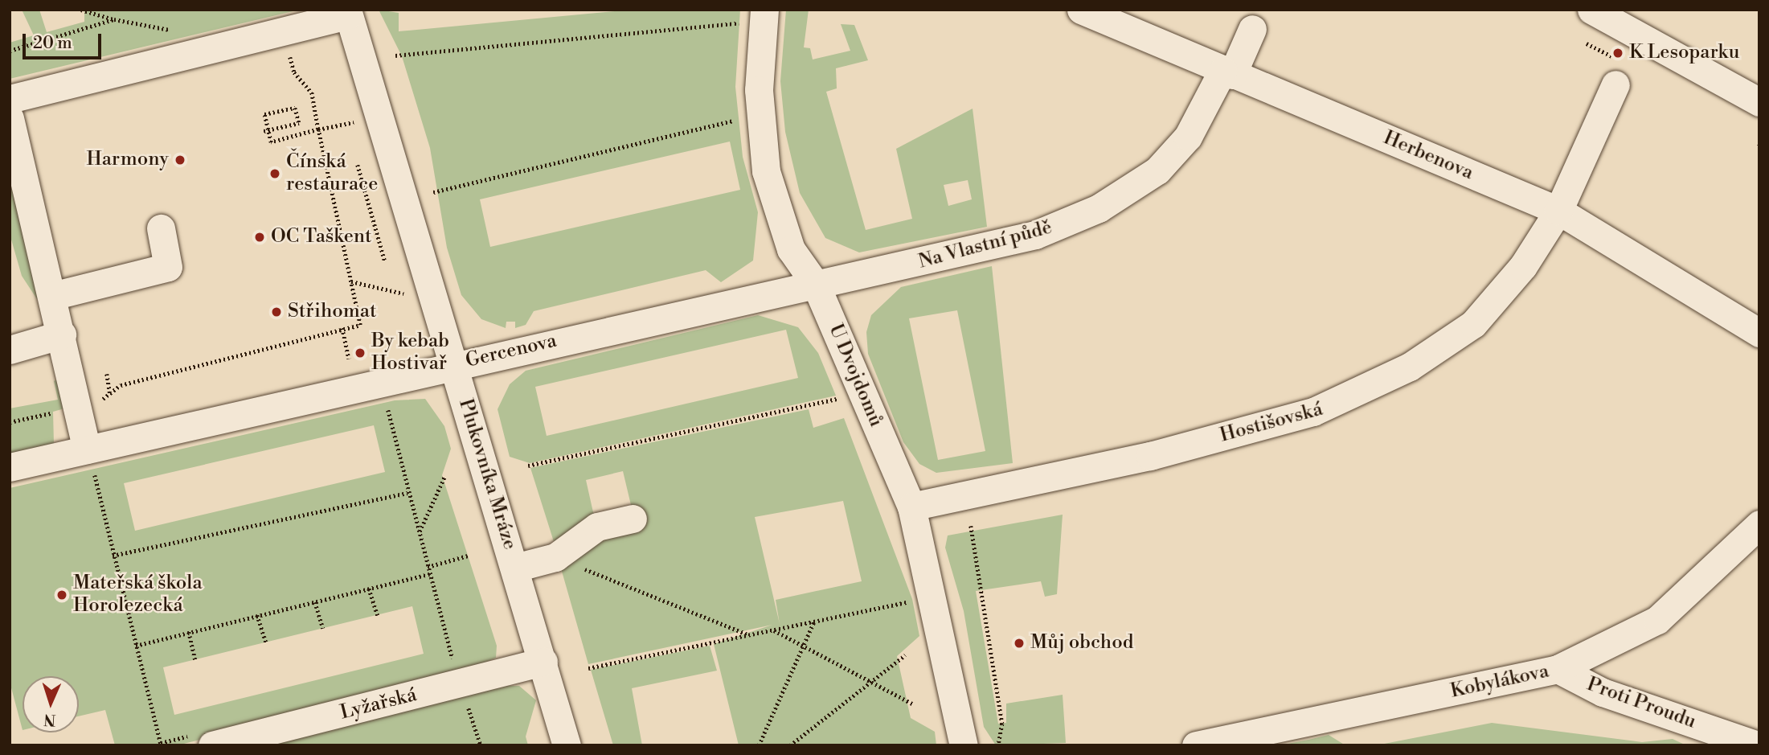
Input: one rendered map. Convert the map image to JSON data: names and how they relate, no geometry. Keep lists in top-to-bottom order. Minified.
{"streets":{"street":["Herbenova","Na Vlastní půdě","Gercenova","U Dvojdomů","Hostišovská","Plukovníka Mráze","Kobylákova","Proti Proudu","Lyžařská"]},"crossings":[["Herbenova","Na Vlastní půdě"],["Herbenova","Hostišovská"],["Na Vlastní půdě","Gercenova"],["Na Vlastní půdě","U Dvojdomů"],["Gercenova","U Dvojdomů"],["Gercenova","Plukovníka Mráze"],["U Dvojdomů","Hostišovská"],["Plukovníka Mráze","Lyžařská"],["Kobylákova","Proti Proudu"]],"places":["K Lesoparku","Harmony","Čínská restaurace","OC Taškent","Střihomat","By kebab Hostivař","Mateřská škola Horolezecká","Můj obchod"],"scale_bar":"20 m","north":"bottom"}
